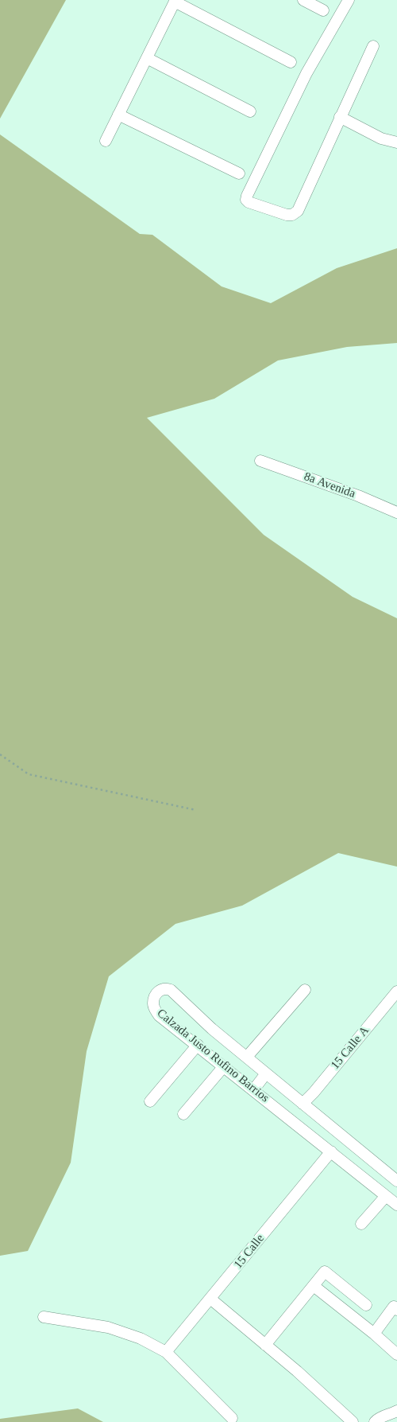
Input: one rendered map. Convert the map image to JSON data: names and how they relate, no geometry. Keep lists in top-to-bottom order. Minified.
{"streets":{"street":["8a Avenida","15 Calle A","Calzada Justo Rufino Barrios","15 Calle"]},"crossings":[["15 Calle A","Calzada Justo Rufino Barrios"],["Calzada Justo Rufino Barrios","15 Calle"]]}
